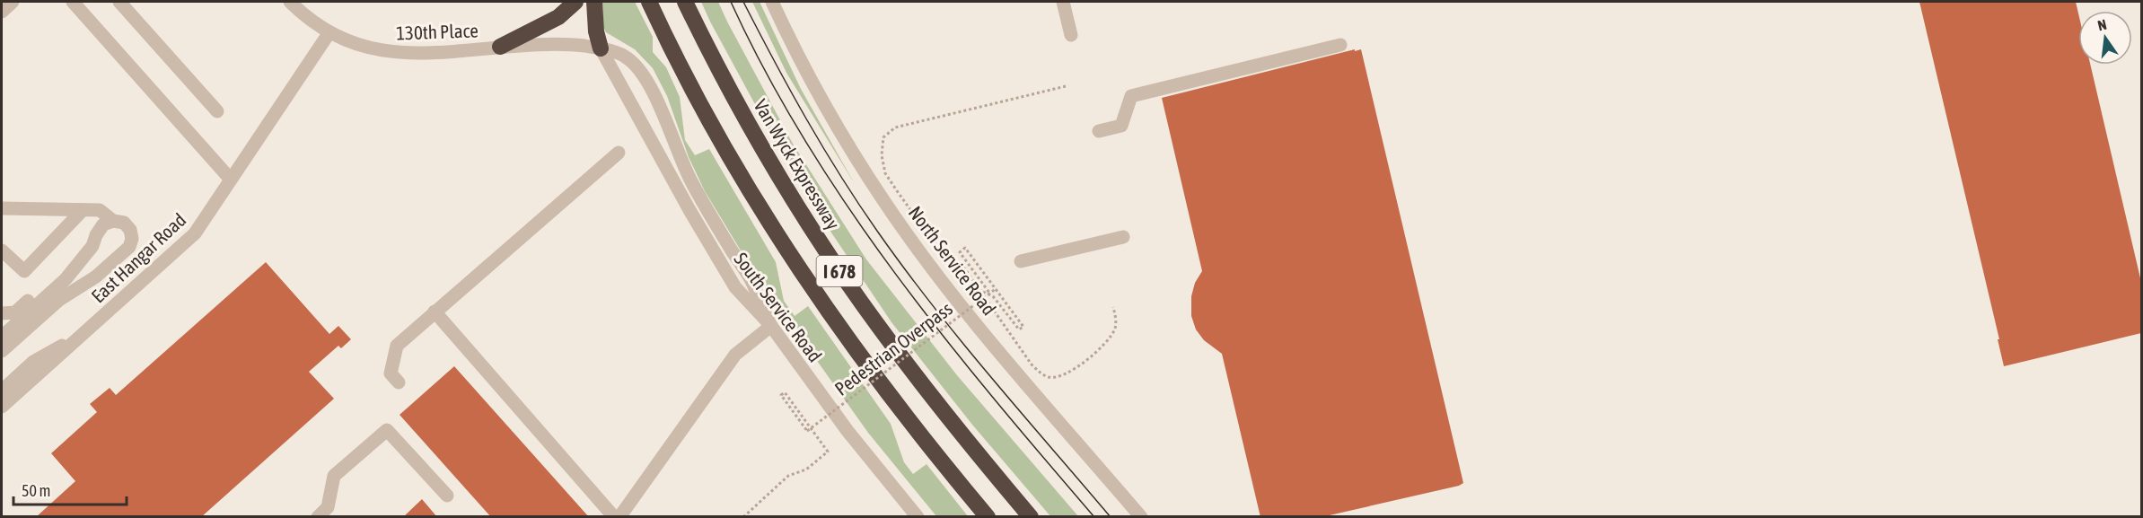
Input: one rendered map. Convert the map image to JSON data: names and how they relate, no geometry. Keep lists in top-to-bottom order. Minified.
{"streets":{"highway":["Van Wyck Expressway","I 678"],"street":["130th Place","East Hangar Road","North Service Road","South Service Road"],"path":["Pedestrian Overpass"]},"crossings":[["130th Place","East Hangar Road"],["130th Place","South Service Road"]],"scale_bar":"50 m","north":"top"}
